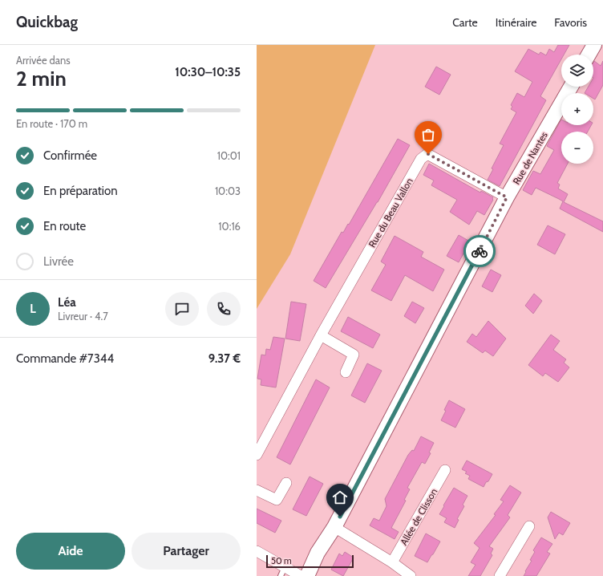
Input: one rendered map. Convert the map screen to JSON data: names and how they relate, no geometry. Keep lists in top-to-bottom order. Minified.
{"streets":{"main road":["Rue de Nantes"],"street":["Rue du Beau Vallon","Allée de Clisson"]},"crossings":[["Rue de Nantes","Rue du Beau Vallon"]],"scale_bar":"50 m","page":{"header":"Quickbag","nav":["Carte","Itinéraire","Favoris"],"heading":["2 min","Arrivée dans","10:30–10:35"],"panel":["Léa","Livreur · 4.7","Commande #7344","9.37 €"],"map_buttons":["+","−"],"bar":"En route · 170 m","list":[["Confirmée","10:01"],["En préparation","10:03"],["En route","10:16"],"Livrée"],"round":"L","buttons":["Aide","Partager"],"scale":"50 m"}}
